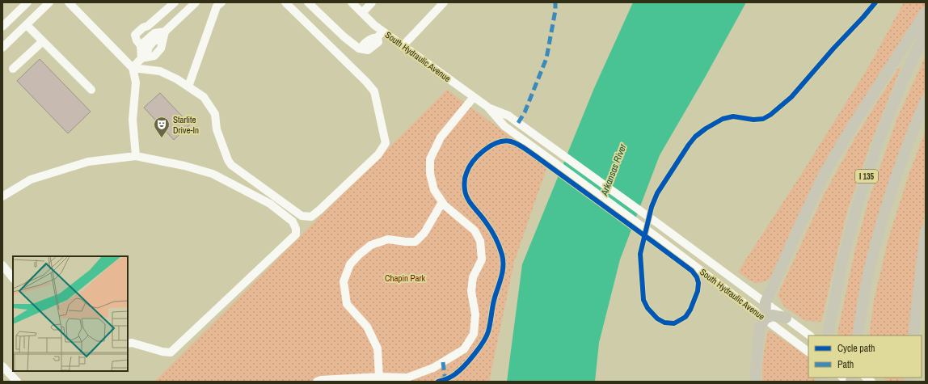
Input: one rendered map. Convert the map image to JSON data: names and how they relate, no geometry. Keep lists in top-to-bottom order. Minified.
{"streets":{"highway":["I 135"],"street":["South Hydraulic Avenue"]},"water":["Arkansas River"],"parks":["Chapin Park"],"places":{"theatre":["Starlite Drive-In"]},"legend":["Cycle path","Path"]}
